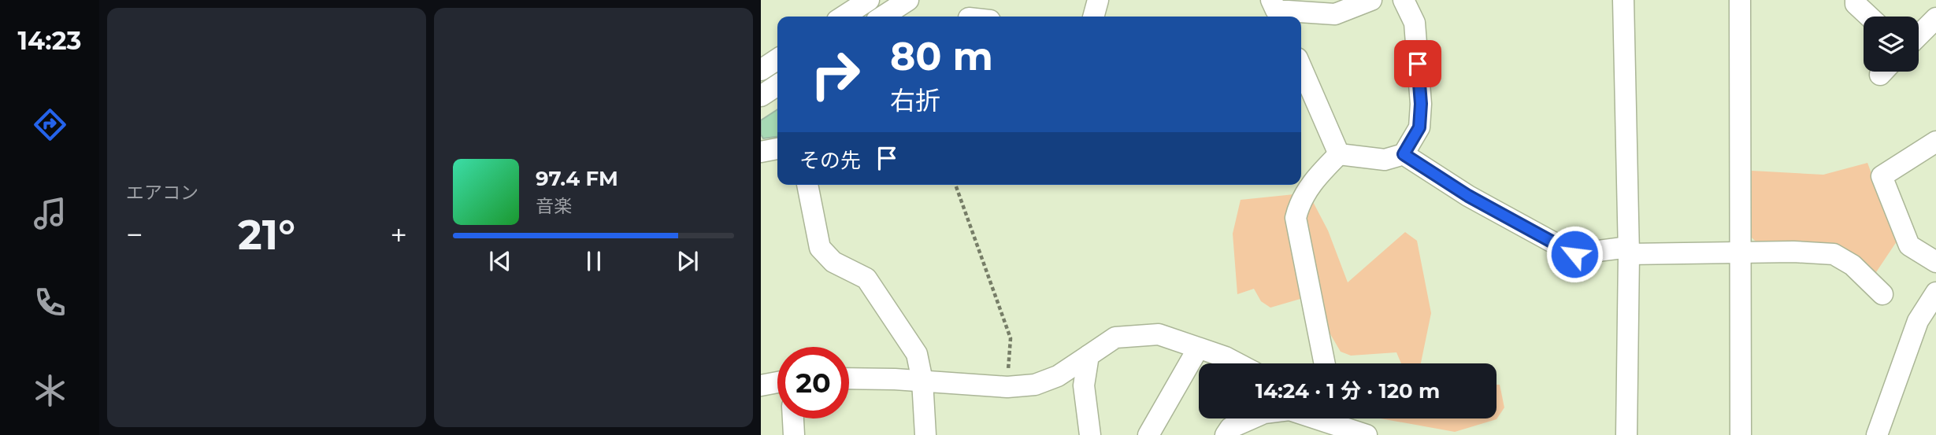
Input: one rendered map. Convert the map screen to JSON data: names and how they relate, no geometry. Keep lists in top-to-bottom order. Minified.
{"page":{"tabs":"14:23","tile":"エアコン","turn":["80 m","右折"],"then":"その先","song":["97.4 FM","音楽"],"heat":["−","21°","+"],"limit":"20","trip":"14:24 · 1 分 · 120 m"}}
